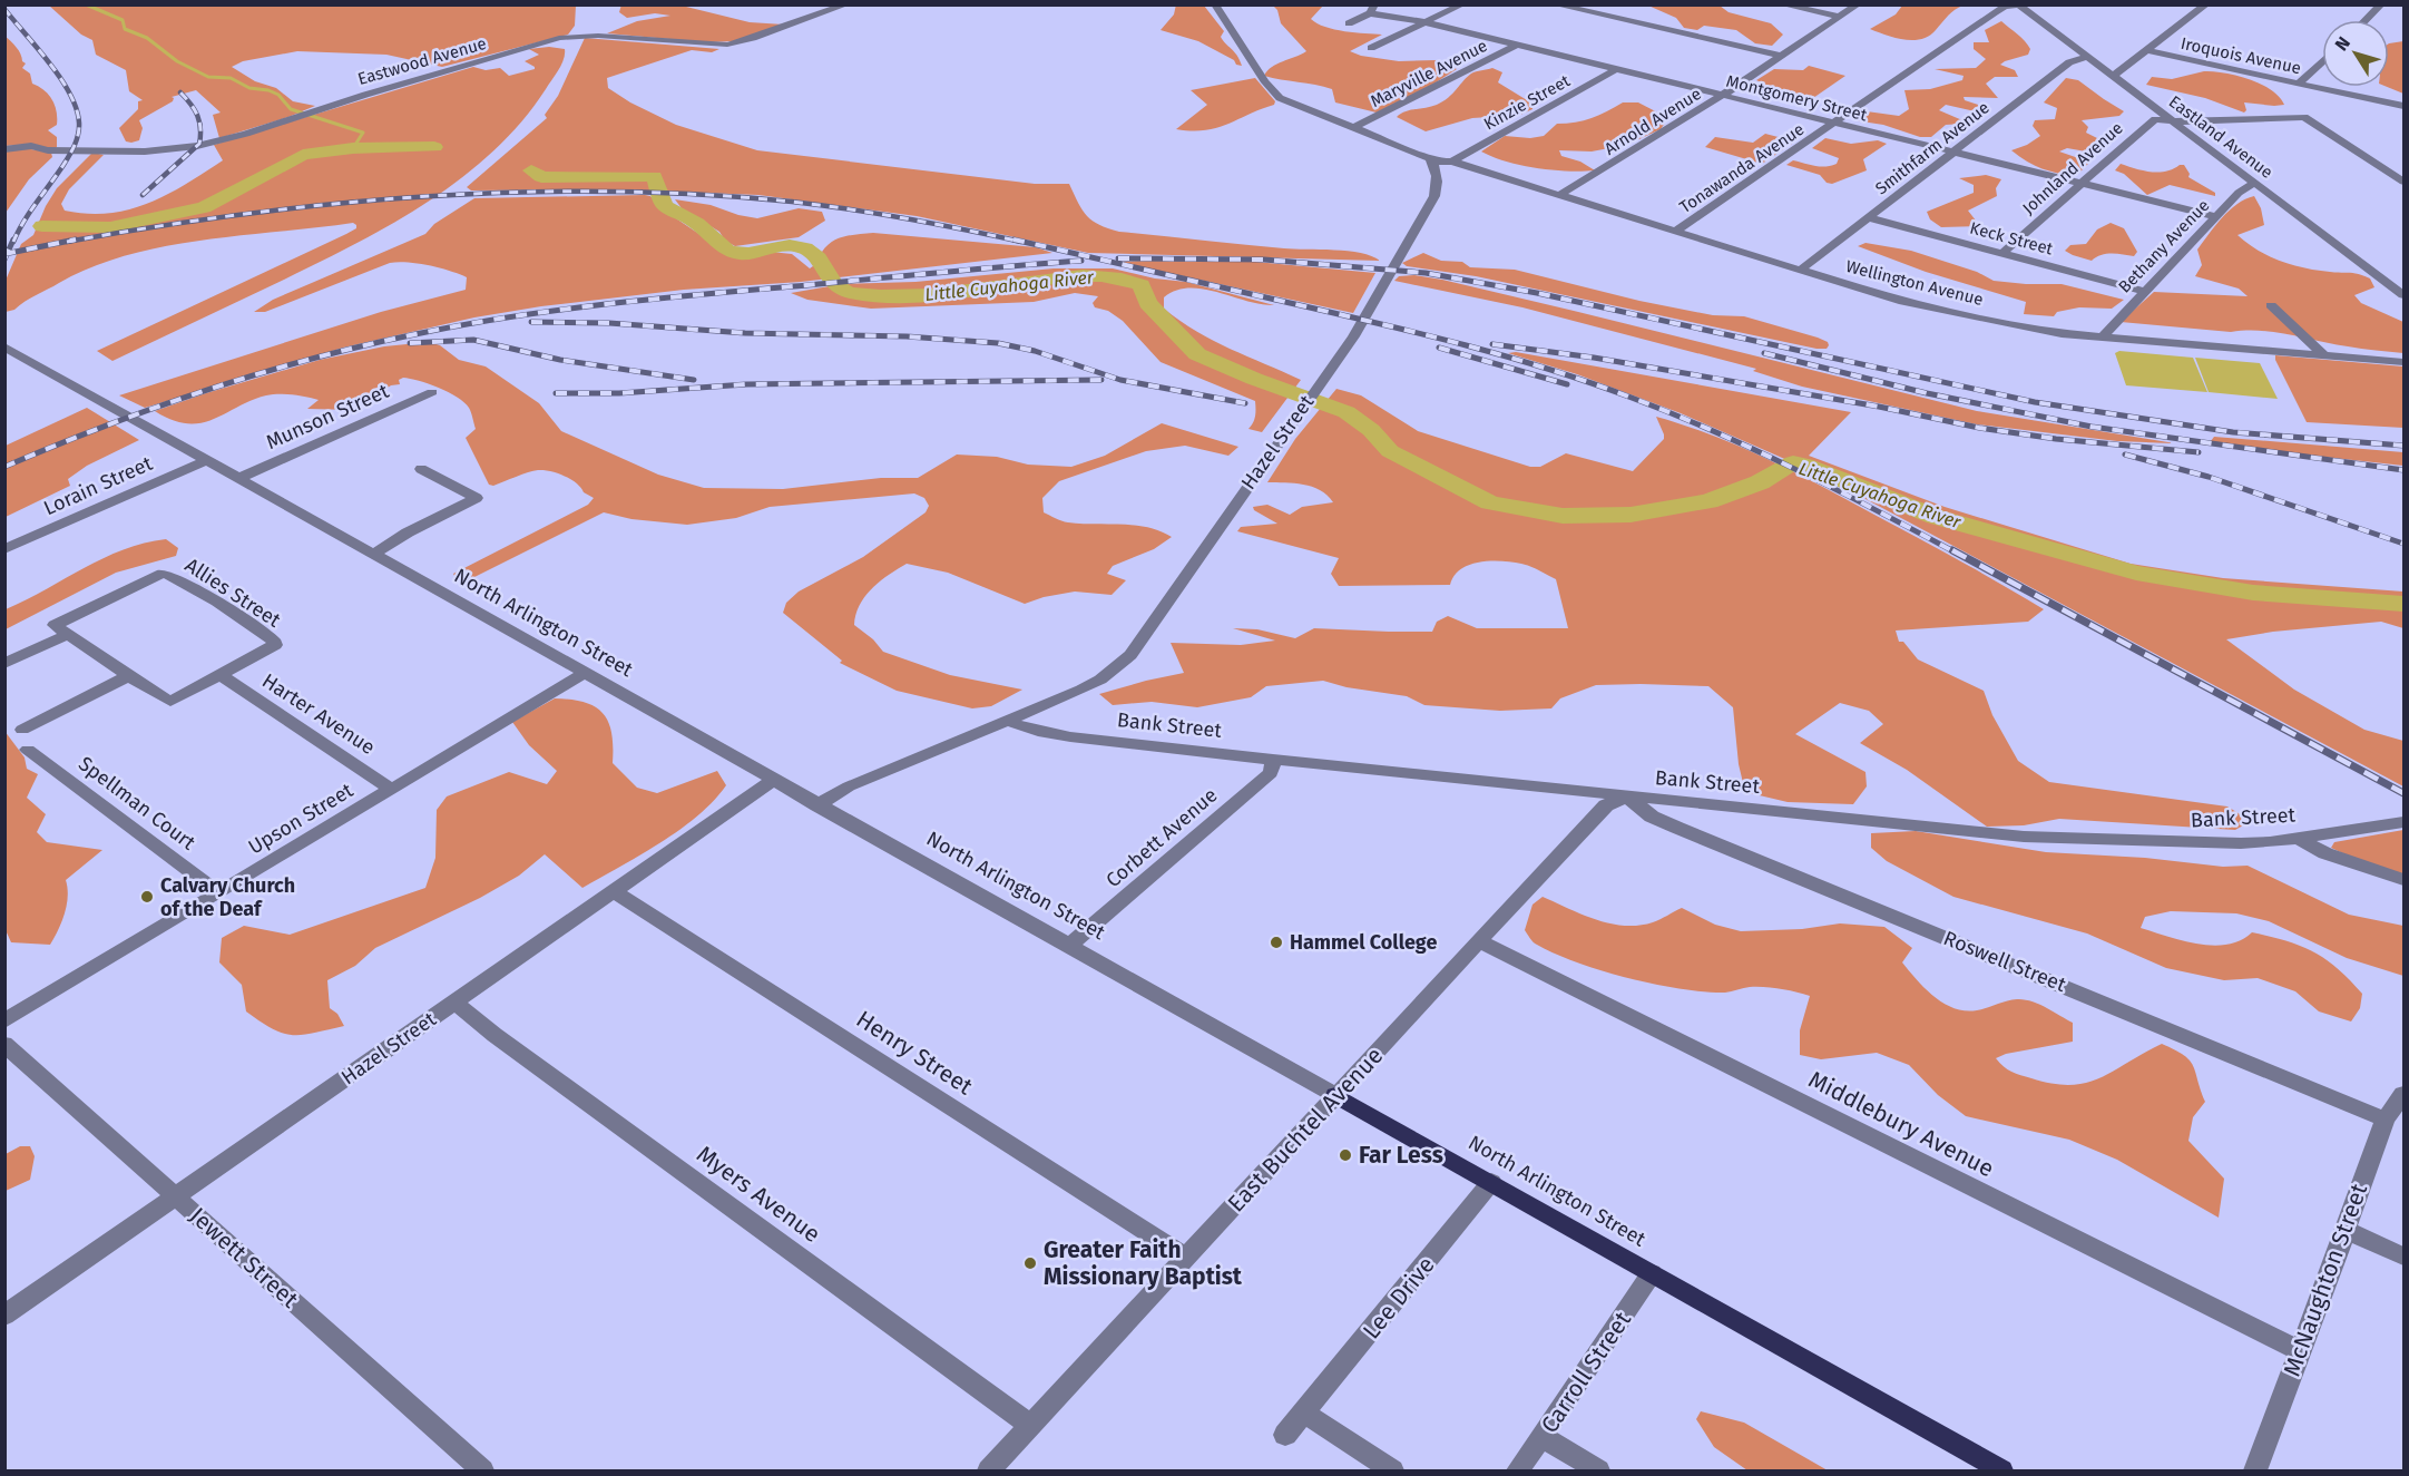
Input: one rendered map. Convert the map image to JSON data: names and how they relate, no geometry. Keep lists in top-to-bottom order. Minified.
{"streets":{"main road":["North Arlington Street"],"street":["Iroquois Avenue","Eastwood Avenue","Maryville Avenue","Montgomery Street","Kinzie Street","Arnold Avenue","Eastland Avenue","Smithfarm Avenue","Tonawanda Avenue","Johnland Avenue","Keck Street","Bethany Avenue","Wellington Avenue","Munson Street","Hazel Street","Lorain Street","Allies Street","Harter Avenue","Bank Street","Spellman Court","Upson Street","Corbett Avenue","Roswell Street","Henry Street","Middlebury Avenue","East Buchtel Avenue","Myers Avenue","Jewett Street","McNaughton Street","Lee Drive","Carroll Street"]},"crossings":[["Maryville Avenue","Montgomery Street"],["Montgomery Street","Kinzie Street"],["Montgomery Street","Arnold Avenue"],["Montgomery Street","Smithfarm Avenue"],["Montgomery Street","Tonawanda Avenue"],["Montgomery Street","Johnland Avenue"],["Montgomery Street","Bethany Avenue"],["Kinzie Street","Wellington Avenue"],["Arnold Avenue","Wellington Avenue"],["Eastland Avenue","Smithfarm Avenue"],["Eastland Avenue","Tonawanda Avenue"],["Eastland Avenue","Johnland Avenue"],["Eastland Avenue","Bethany Avenue"],["Smithfarm Avenue","Keck Street"],["Smithfarm Avenue","Wellington Avenue"],["Tonawanda Avenue","Wellington Avenue"],["Johnland Avenue","Keck Street"],["Keck Street","Bethany Avenue"],["Bethany Avenue","Wellington Avenue"],["Wellington Avenue","Hazel Street"],["Munson Street","North Arlington Street"],["Hazel Street","North Arlington Street"],["Hazel Street","Bank Street"],["Hazel Street","Henry Street"],["Hazel Street","Myers Avenue"],["Hazel Street","Jewett Street"],["Lorain Street","North Arlington Street"],["Allies Street","Harter Avenue"],["North Arlington Street","Upson Street"],["North Arlington Street","Corbett Avenue"],["North Arlington Street","East Buchtel Avenue"],["North Arlington Street","Lee Drive"],["North Arlington Street","Carroll Street"],["Harter Avenue","Upson Street"],["Bank Street","Corbett Avenue"],["Bank Street","Roswell Street"],["Bank Street","East Buchtel Avenue"],["Spellman Court","Upson Street"],["Roswell Street","East Buchtel Avenue"],["Roswell Street","McNaughton Street"],["Henry Street","East Buchtel Avenue"],["Middlebury Avenue","East Buchtel Avenue"],["Middlebury Avenue","McNaughton Street"],["East Buchtel Avenue","Myers Avenue"]],"water":["Little Cuyahoga River"],"places":["Calvary Church of the Deaf","Hammel College","Far Less","Greater Faith Missionary Baptist"],"north":"top left"}
